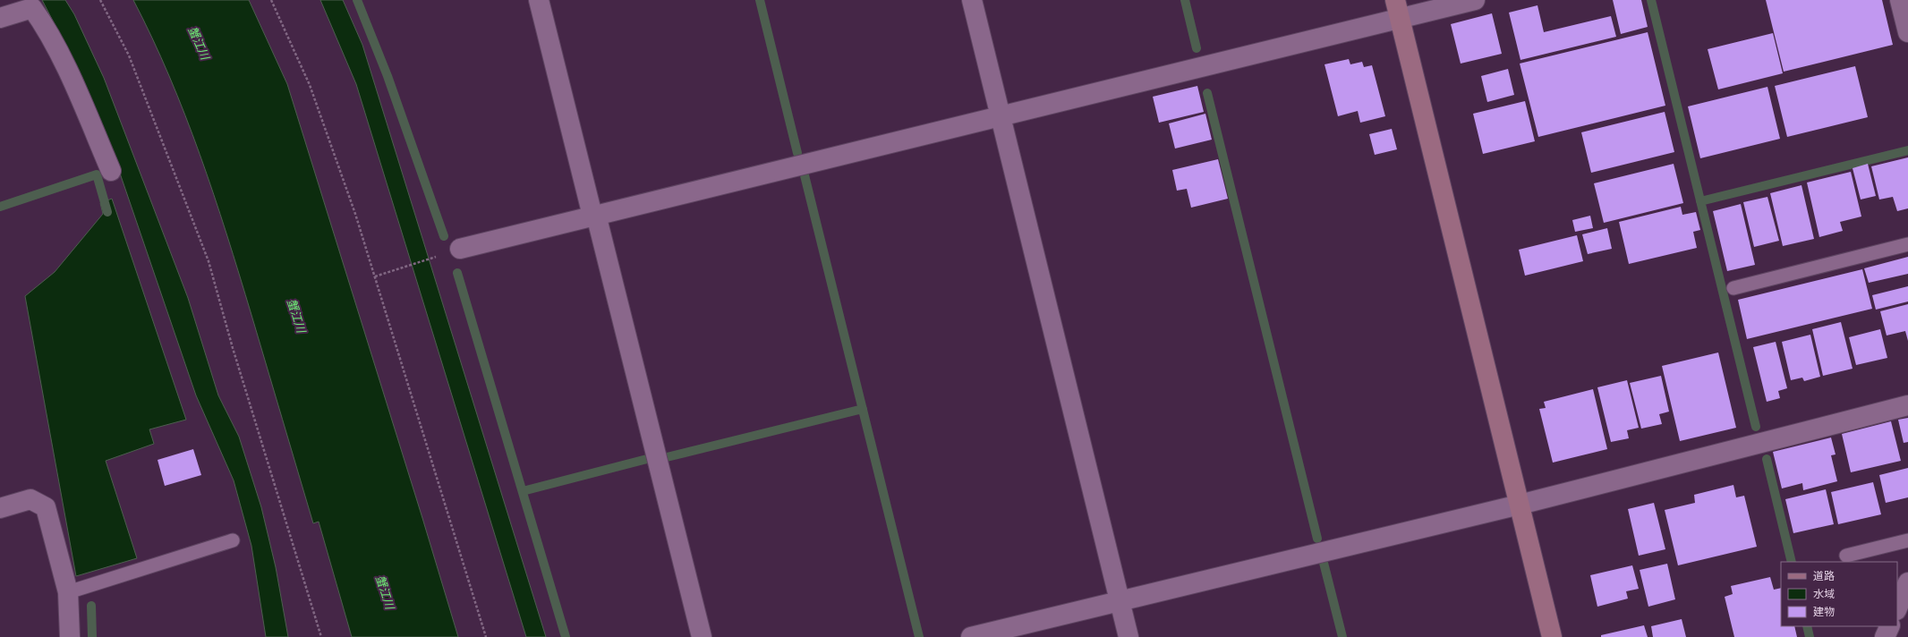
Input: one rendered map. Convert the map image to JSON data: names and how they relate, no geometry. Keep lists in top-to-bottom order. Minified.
{"water":["蟹江川"],"legend":["道路","水域","建物"]}
